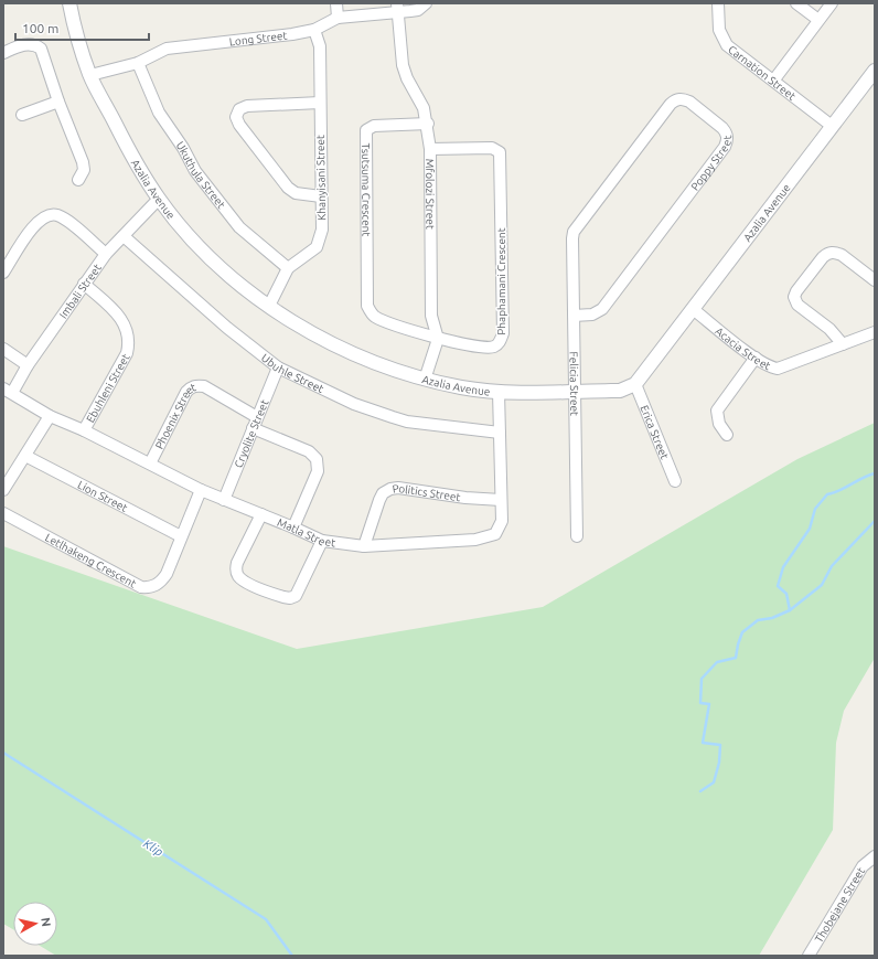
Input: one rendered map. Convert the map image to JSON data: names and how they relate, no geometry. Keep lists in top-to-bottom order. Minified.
{"streets":{"street":["Long Street","Carnation Street","Poppy Street","Ukuthula Street","Khanyisani Street","Azalia Avenue","Tsutsuma Crescent","Mfolozi Street","Phaphamani Crescent","Imbali Street","Acacia Street","Ubuhle Street","Felicia Street","Ebuhleni Street","Phoenix Street","Erica Street","Cryolite Street","Politics Street","Lion Street","Matla Street","Letlhakeng Crescent","Thobejane Street"]},"crossings":[["Long Street","Ukuthula Street"],["Long Street","Khanyisani Street"],["Long Street","Azalia Avenue"],["Long Street","Mfolozi Street"],["Carnation Street","Azalia Avenue"],["Poppy Street","Felicia Street"],["Ukuthula Street","Khanyisani Street"],["Azalia Avenue","Imbali Street"],["Azalia Avenue","Acacia Street"],["Azalia Avenue","Felicia Street"],["Azalia Avenue","Erica Street"],["Azalia Avenue","Matla Street"],["Tsutsuma Crescent","Mfolozi Street"],["Tsutsuma Crescent","Phaphamani Crescent"],["Mfolozi Street","Phaphamani Crescent"],["Imbali Street","Ubuhle Street"],["Imbali Street","Ebuhleni Street"],["Imbali Street","Matla Street"],["Ubuhle Street","Cryolite Street"],["Ubuhle Street","Matla Street"],["Ebuhleni Street","Matla Street"],["Phoenix Street","Cryolite Street"],["Phoenix Street","Matla Street"],["Cryolite Street","Matla Street"],["Politics Street","Matla Street"],["Lion Street","Letlhakeng Crescent"],["Matla Street","Letlhakeng Crescent"]],"water":["Klip"],"scale_bar":"100 m","north":"right"}
